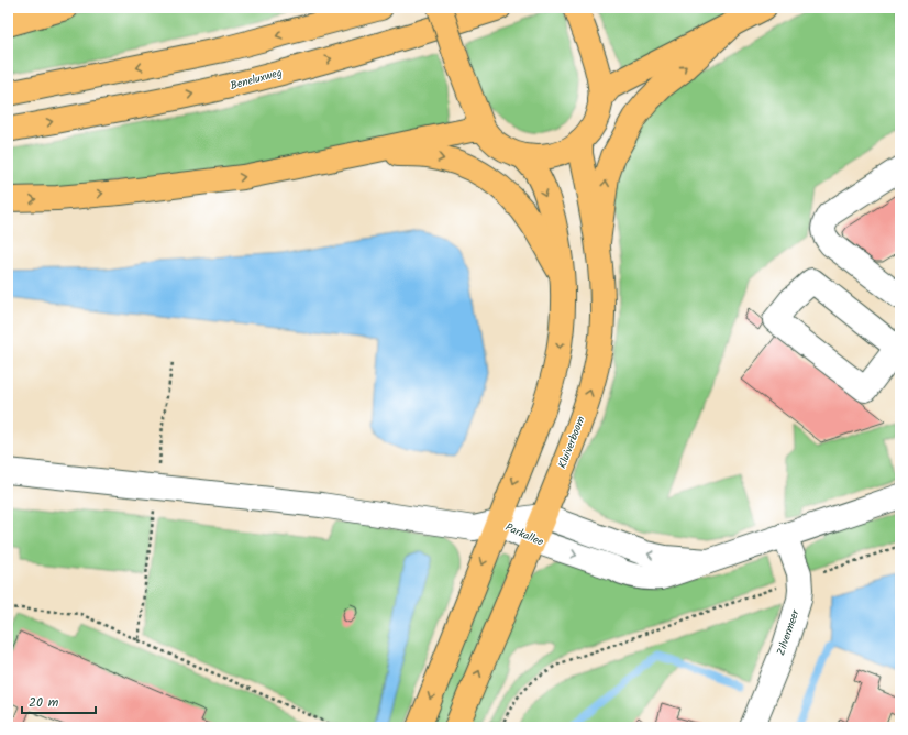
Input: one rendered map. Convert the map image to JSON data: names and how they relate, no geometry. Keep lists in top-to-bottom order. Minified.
{"streets":{"main road":["Beneluxweg","Kluiverboom"],"street":["Parkallee","Zilvermeer"]},"crossings":[["Kluiverboom","Parkallee"],["Parkallee","Zilvermeer"]],"scale_bar":"20 m"}
